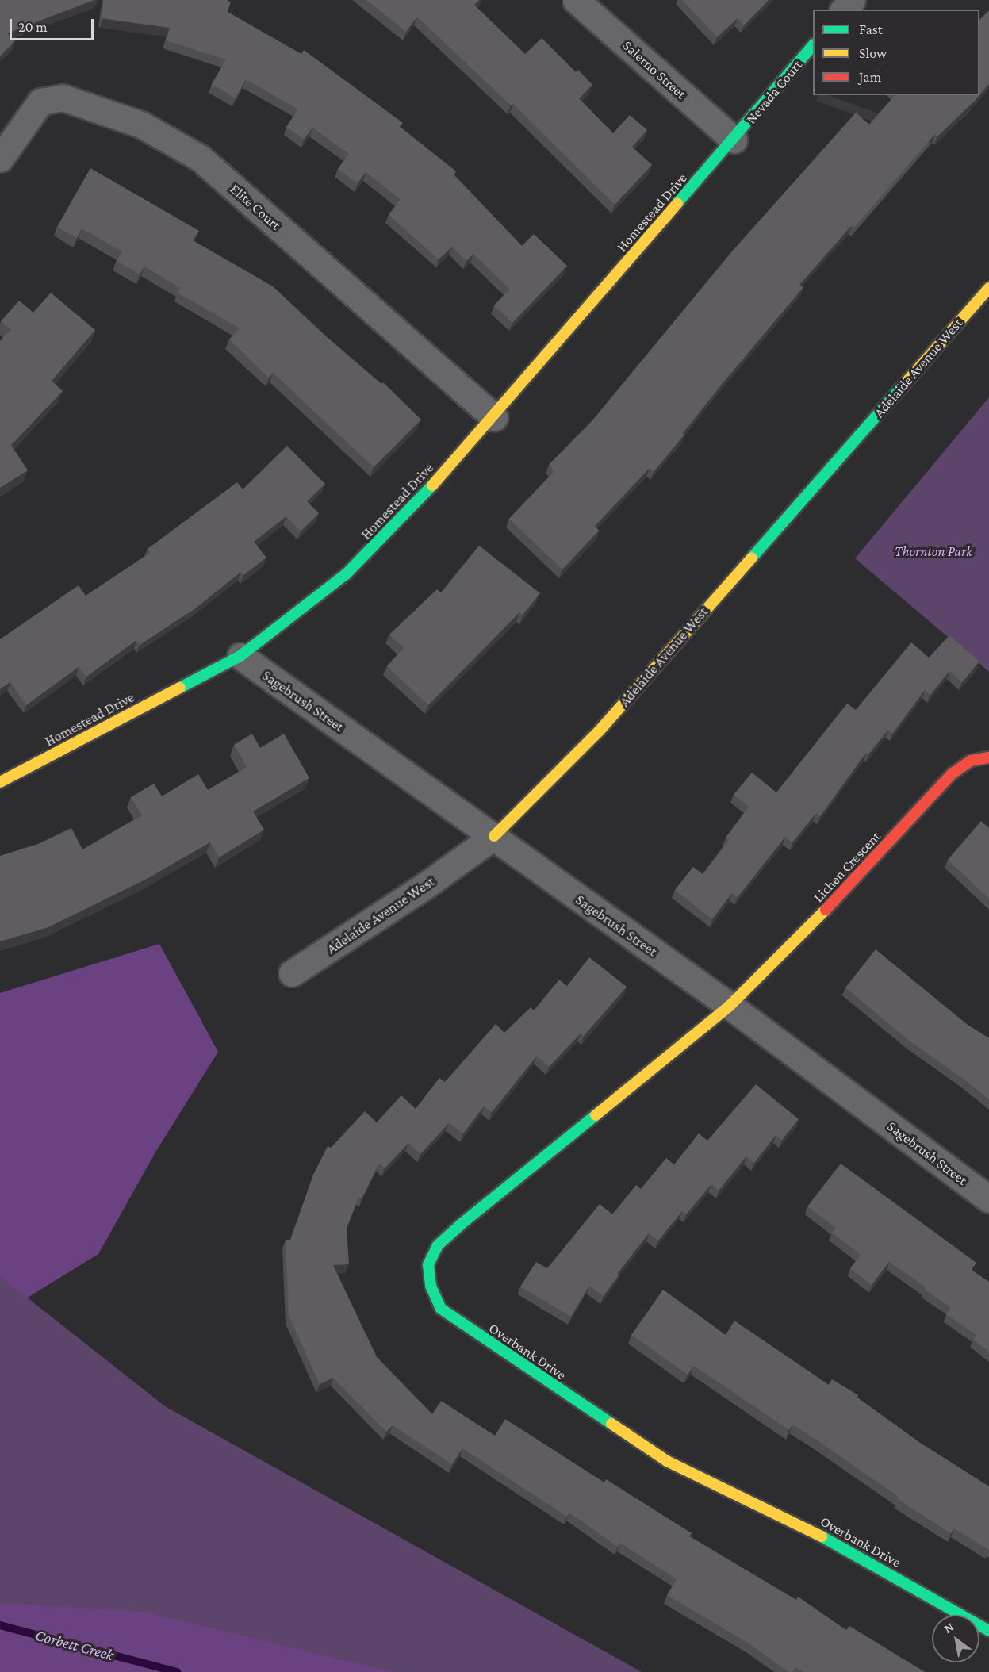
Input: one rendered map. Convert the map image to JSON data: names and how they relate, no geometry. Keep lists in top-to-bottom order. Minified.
{"streets":{"street":["Salerno Street","Nevada Court","Elite Court","Homestead Drive","Adelaide Avenue West","Sagebrush Street","Lichen Crescent","Overbank Drive"]},"crossings":[["Salerno Street","Nevada Court"],["Salerno Street","Homestead Drive"],["Nevada Court","Homestead Drive"],["Elite Court","Homestead Drive"],["Homestead Drive","Sagebrush Street"],["Adelaide Avenue West","Sagebrush Street"],["Sagebrush Street","Lichen Crescent"],["Sagebrush Street","Overbank Drive"],["Lichen Crescent","Overbank Drive"]],"water":["Corbett Creek"],"parks":["Thornton Park"],"legend":["Fast","Slow","Jam"],"scale_bar":"20 m","north":"top left"}
